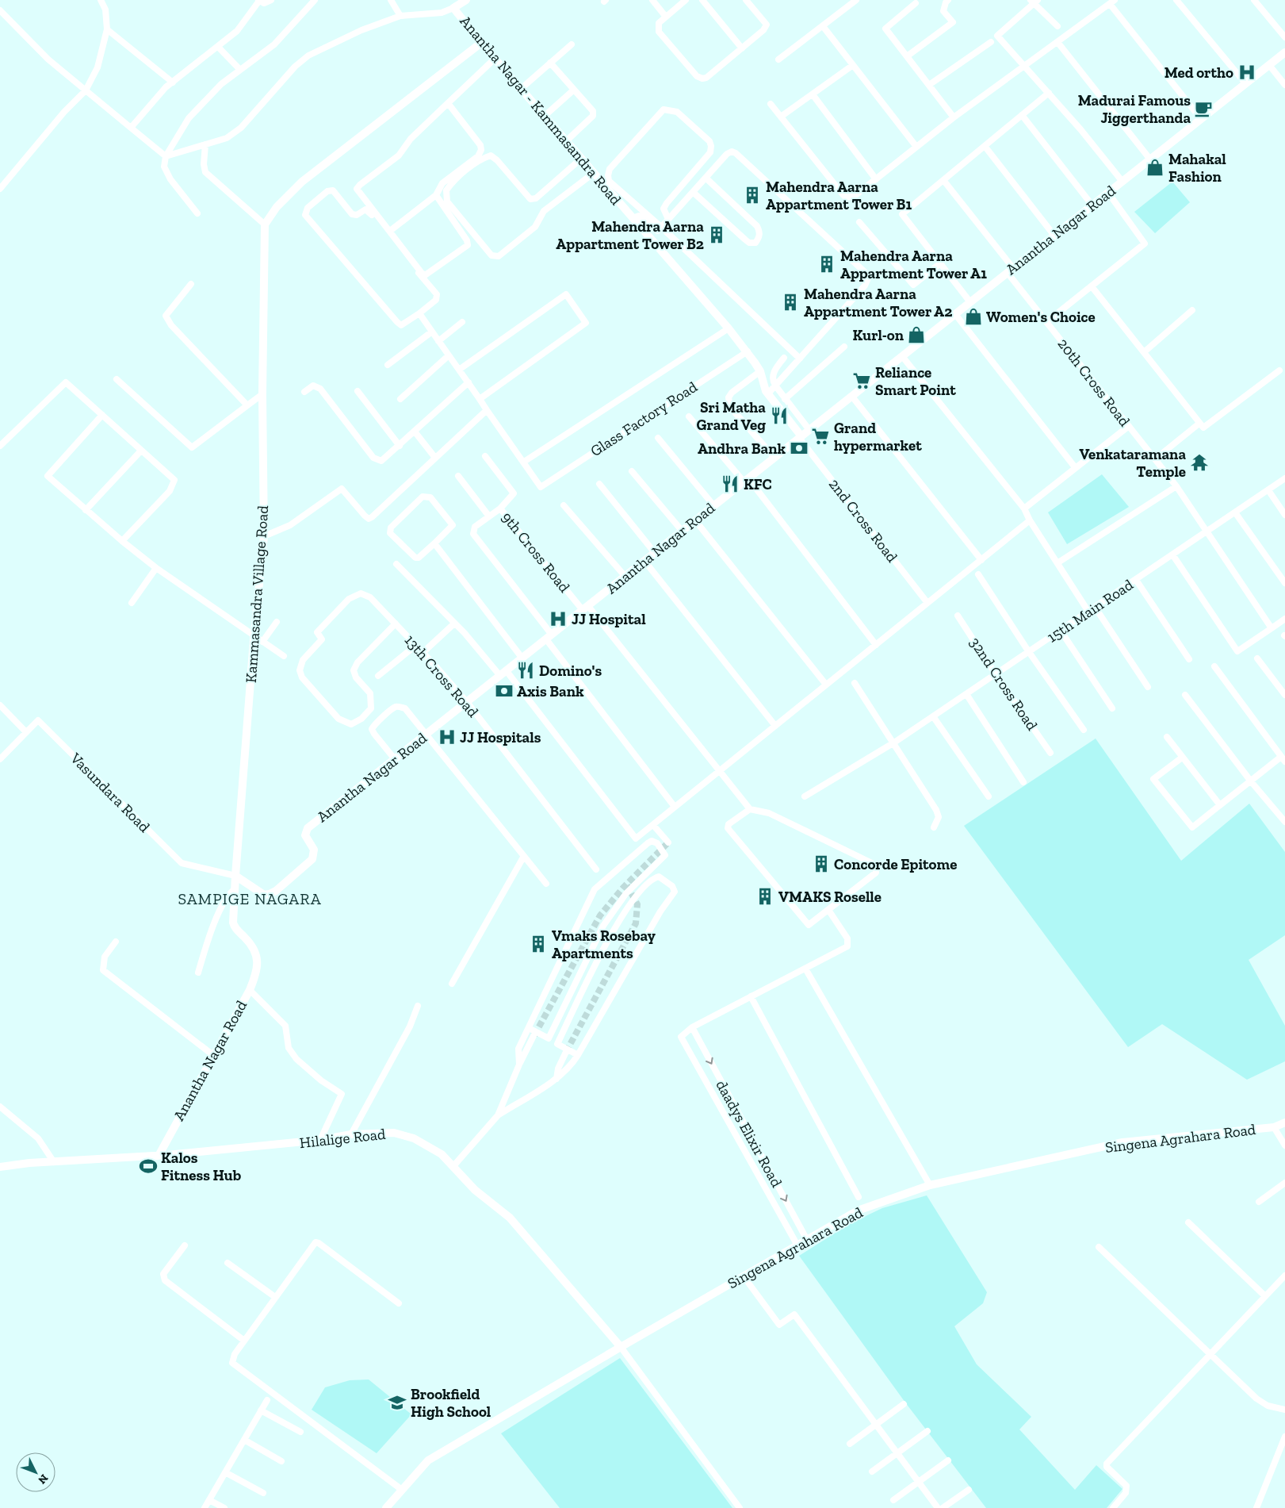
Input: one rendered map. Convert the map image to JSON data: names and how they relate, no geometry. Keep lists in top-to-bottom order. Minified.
{"streets":{"street":["Anantha Nagar - Kammasandra Road","Anantha Nagar Road","20th Cross Road","Glass Factory Road","2nd Cross Road","9th Cross Road","Kammasandra Village Road","15th Main Road","13th Cross Road","32nd Cross Road","Vasundara Road","daadys Elixir Road","Hilalige Road","Singena Agrahara Road"]},"crossings":[["Anantha Nagar - Kammasandra Road","Anantha Nagar Road"],["Anantha Nagar - Kammasandra Road","Glass Factory Road"],["Anantha Nagar - Kammasandra Road","2nd Cross Road"],["Anantha Nagar Road","20th Cross Road"],["Anantha Nagar Road","2nd Cross Road"],["Anantha Nagar Road","9th Cross Road"],["Anantha Nagar Road","Kammasandra Village Road"],["Anantha Nagar Road","13th Cross Road"],["Anantha Nagar Road","Vasundara Road"],["Anantha Nagar Road","Hilalige Road"],["20th Cross Road","15th Main Road"],["Kammasandra Village Road","Vasundara Road"],["15th Main Road","32nd Cross Road"],["daadys Elixir Road","Singena Agrahara Road"],["Hilalige Road","Singena Agrahara Road"]],"districts":["SAMPIGE NAGARA"],"places":{"hospital":["Med ortho","JJ Hospital","JJ Hospitals"],"cafe":["Madurai Famous Jiggerthanda"],"shop":["Mahakal Fashion","Women's Choice","Kurl-on"],"building":["Mahendra Aarna Appartment Tower B1","Mahendra Aarna Appartment Tower B2","Mahendra Aarna Appartment Tower A1","Mahendra Aarna Appartment Tower A2","Concorde Epitome","VMAKS Roselle","Vmaks Rosebay Apartments"],"supermarket":["Reliance Smart Point","Grand hypermarket"],"restaurant":["Sri Matha Grand Veg","KFC","Domino's"],"bank":["Andhra Bank","Axis Bank"],"temple":["Venkataramana Temple"],"sports":["Kalos Fitness Hub"],"school or university":["Brookfield High School"]},"north":"bottom right"}
